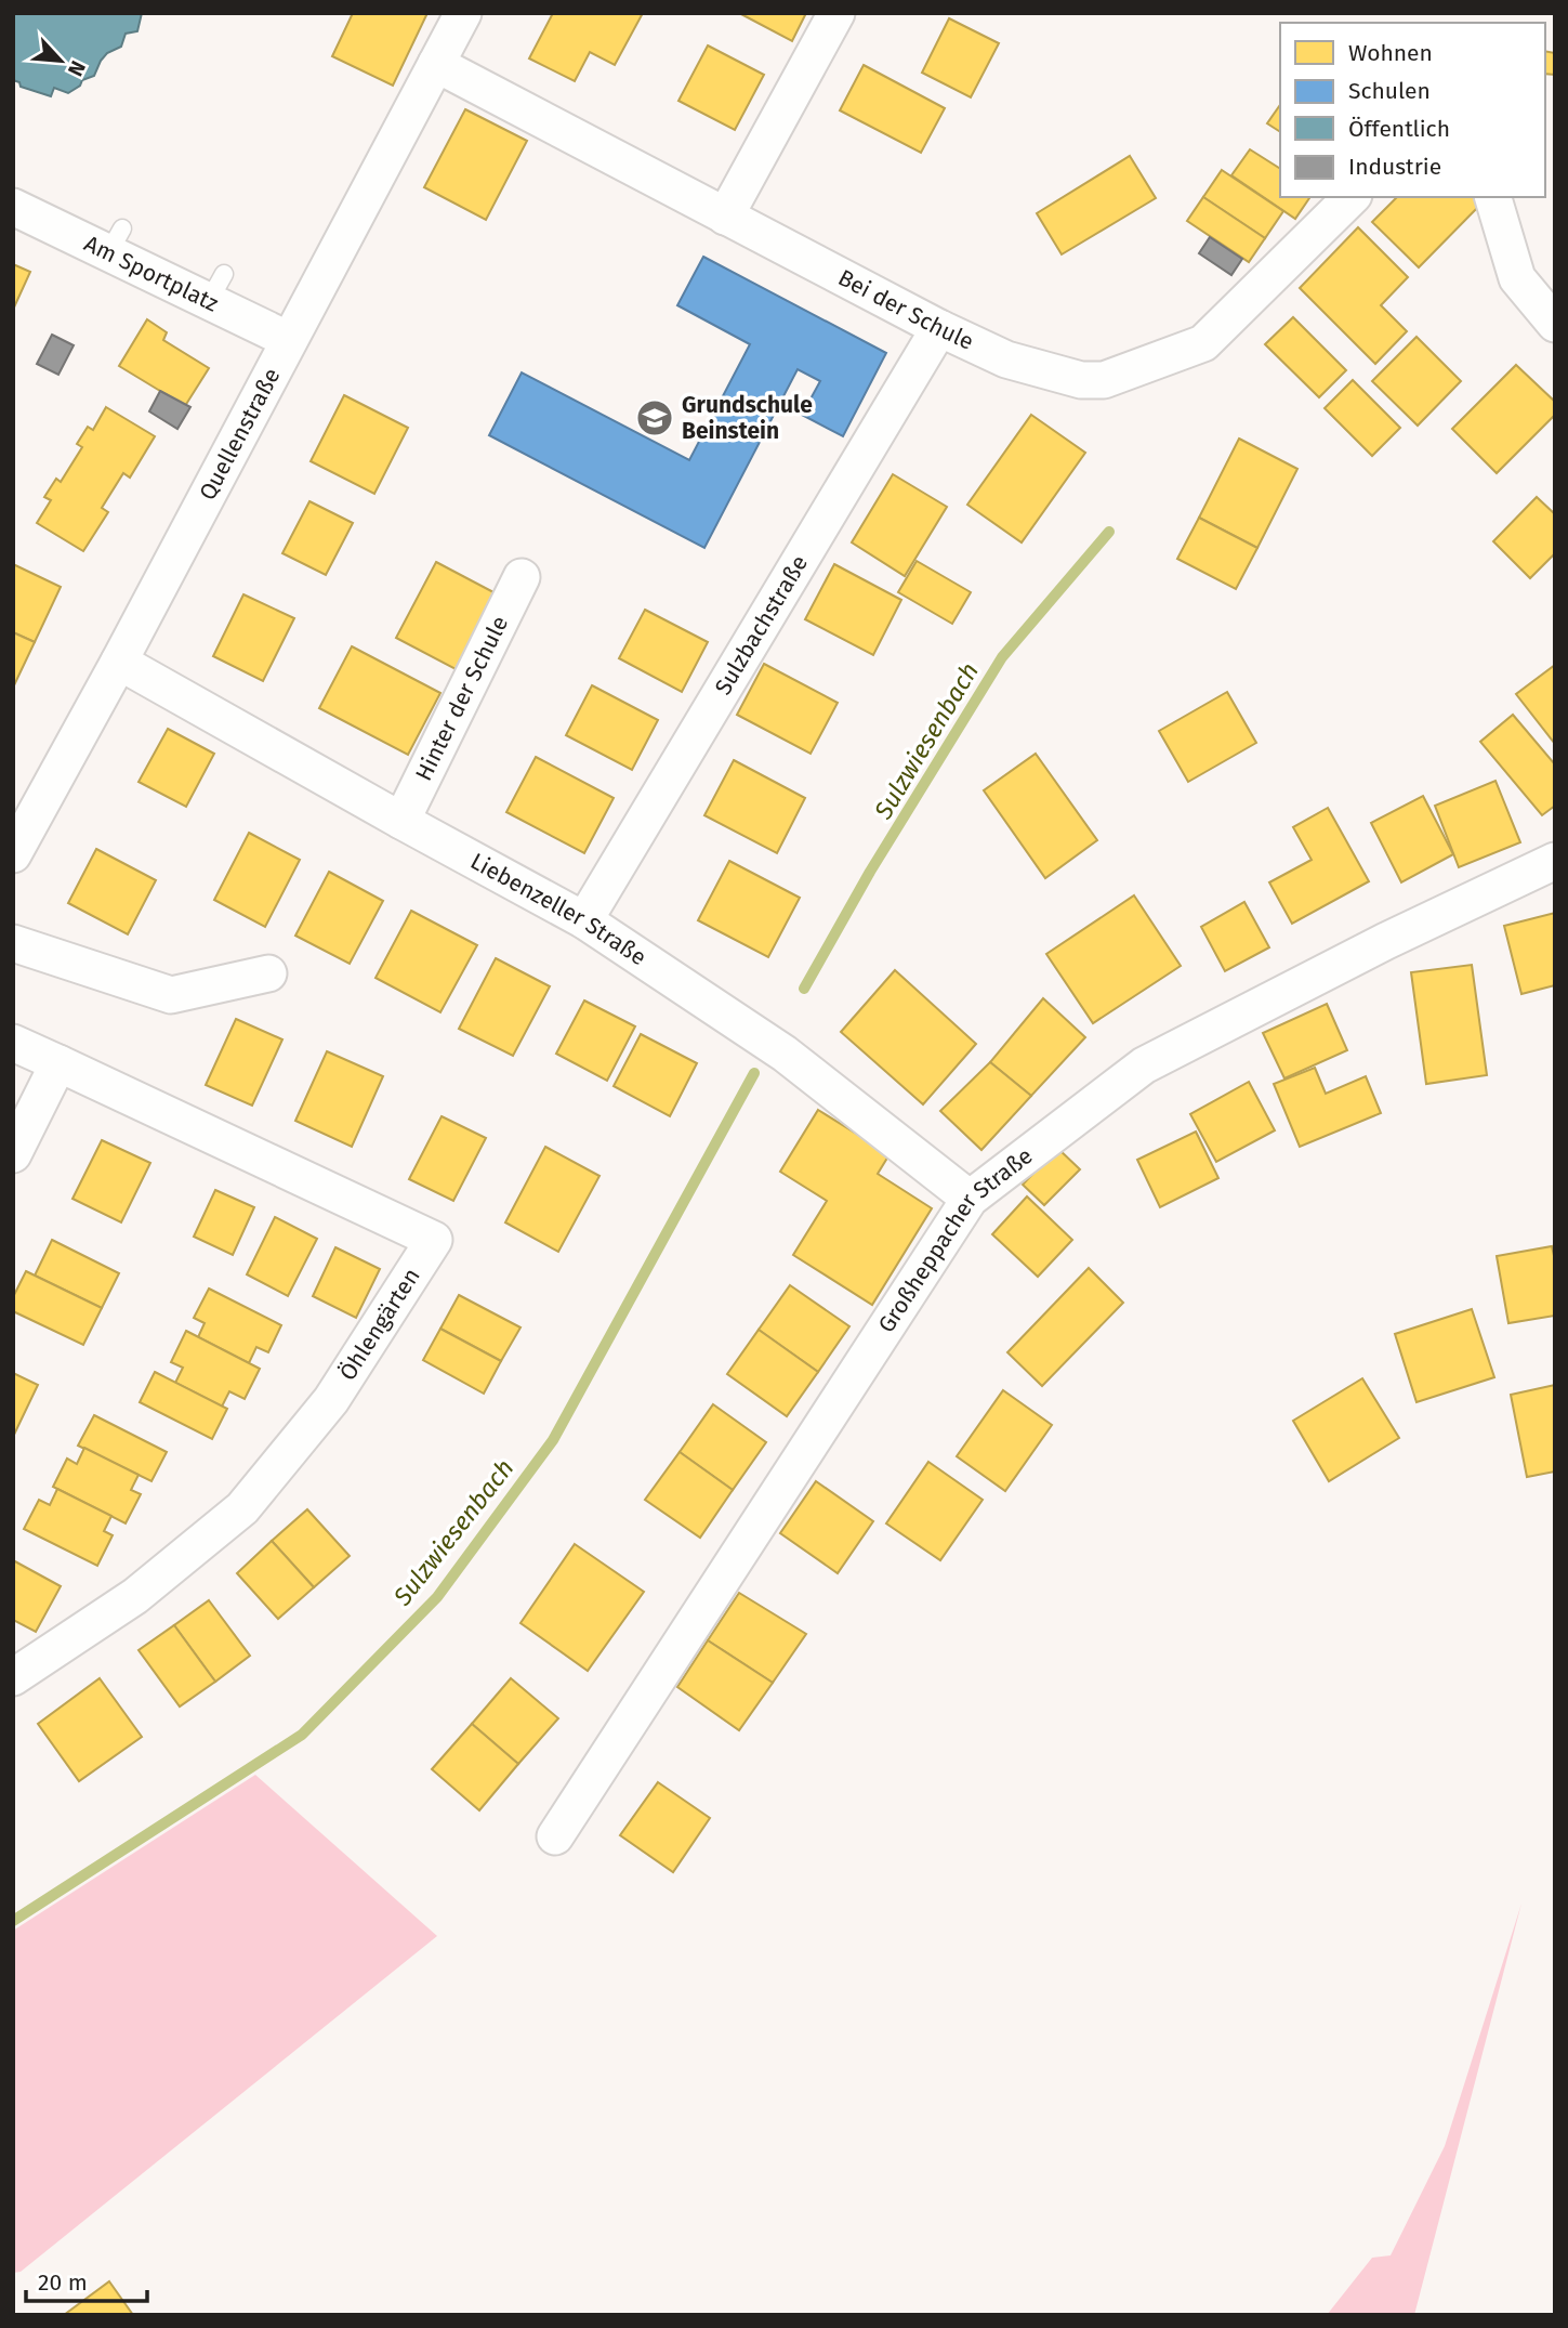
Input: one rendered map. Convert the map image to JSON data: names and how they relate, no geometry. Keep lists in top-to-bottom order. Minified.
{"streets":{"street":["Am Sportplatz","Bei der Schule","Quellenstraße","Sulzbachstraße","Hinter der Schule","Liebenzeller Straße","Großheppacher Straße","Öhlengärten"]},"crossings":[["Am Sportplatz","Quellenstraße"],["Bei der Schule","Quellenstraße"],["Bei der Schule","Sulzbachstraße"],["Quellenstraße","Liebenzeller Straße"],["Sulzbachstraße","Liebenzeller Straße"],["Hinter der Schule","Liebenzeller Straße"],["Liebenzeller Straße","Großheppacher Straße"]],"water":["Sulzwiesenbach"],"places":{"school or university":["Grundschule Beinstein"]},"legend":["Wohnen","Schulen","Öffentlich","Industrie"],"scale_bar":"20 m","north":"bottom right"}
